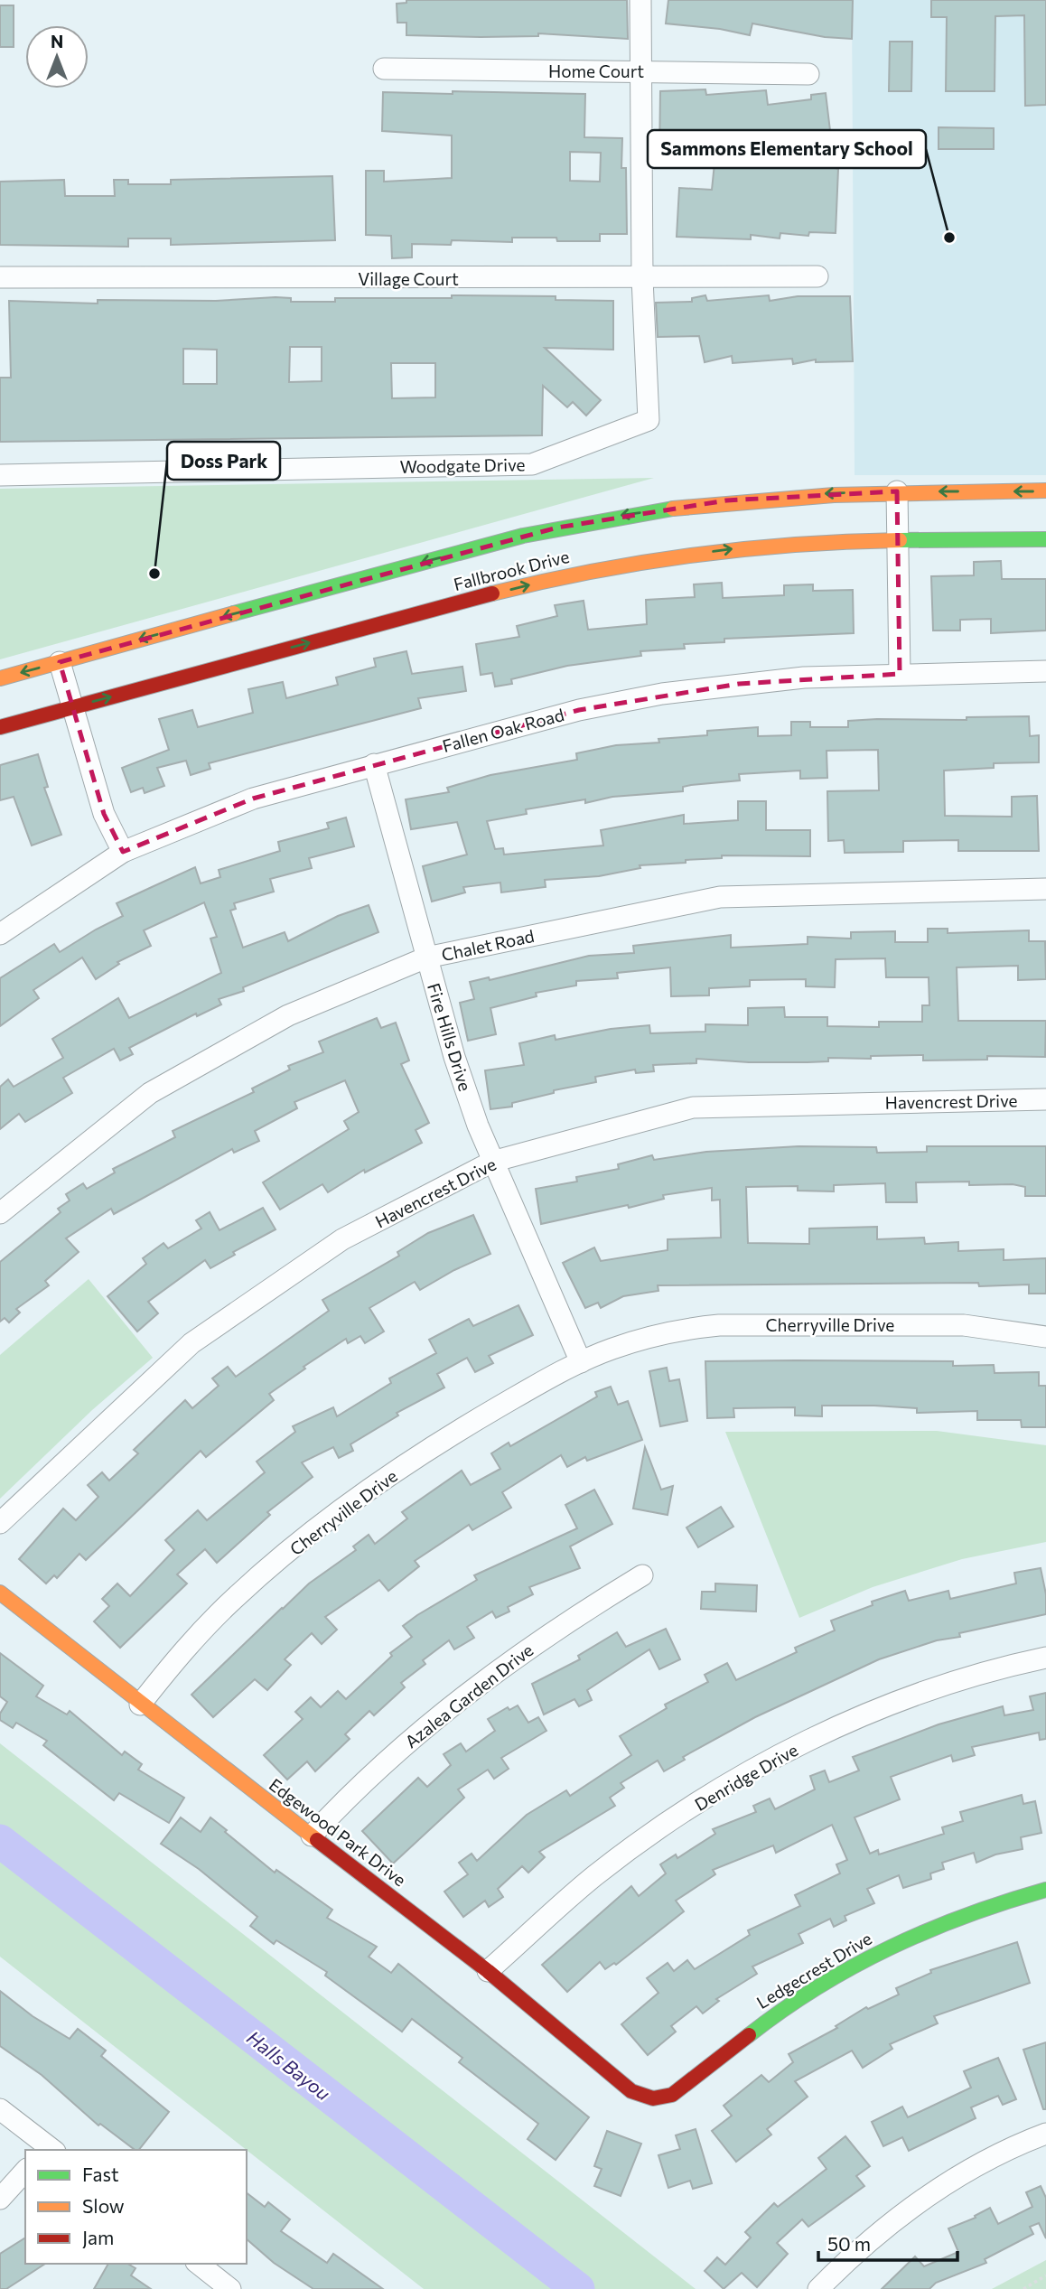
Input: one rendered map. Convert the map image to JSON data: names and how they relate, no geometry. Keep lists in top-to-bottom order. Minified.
{"streets":{"main road":["Fallbrook Drive","Edgewood Park Drive","Ledgecrest Drive"],"street":["Home Court","Village Court","Woodgate Drive","Fallen Oak Road","Chalet Road","Fire Hills Drive","Havencrest Drive","Cherryville Drive","Azalea Garden Drive","Denridge Drive"]},"crossings":[["Home Court","Woodgate Drive"],["Village Court","Woodgate Drive"],["Fallen Oak Road","Fire Hills Drive"],["Chalet Road","Fire Hills Drive"],["Fire Hills Drive","Havencrest Drive"],["Cherryville Drive","Edgewood Park Drive"],["Azalea Garden Drive","Edgewood Park Drive"],["Denridge Drive","Edgewood Park Drive"],["Edgewood Park Drive","Ledgecrest Drive"]],"water":["Halls Bayou"],"places":["Sammons Elementary School","Doss Park"],"legend":["Fast","Slow","Jam"],"scale_bar":"50 m","north":"top"}
